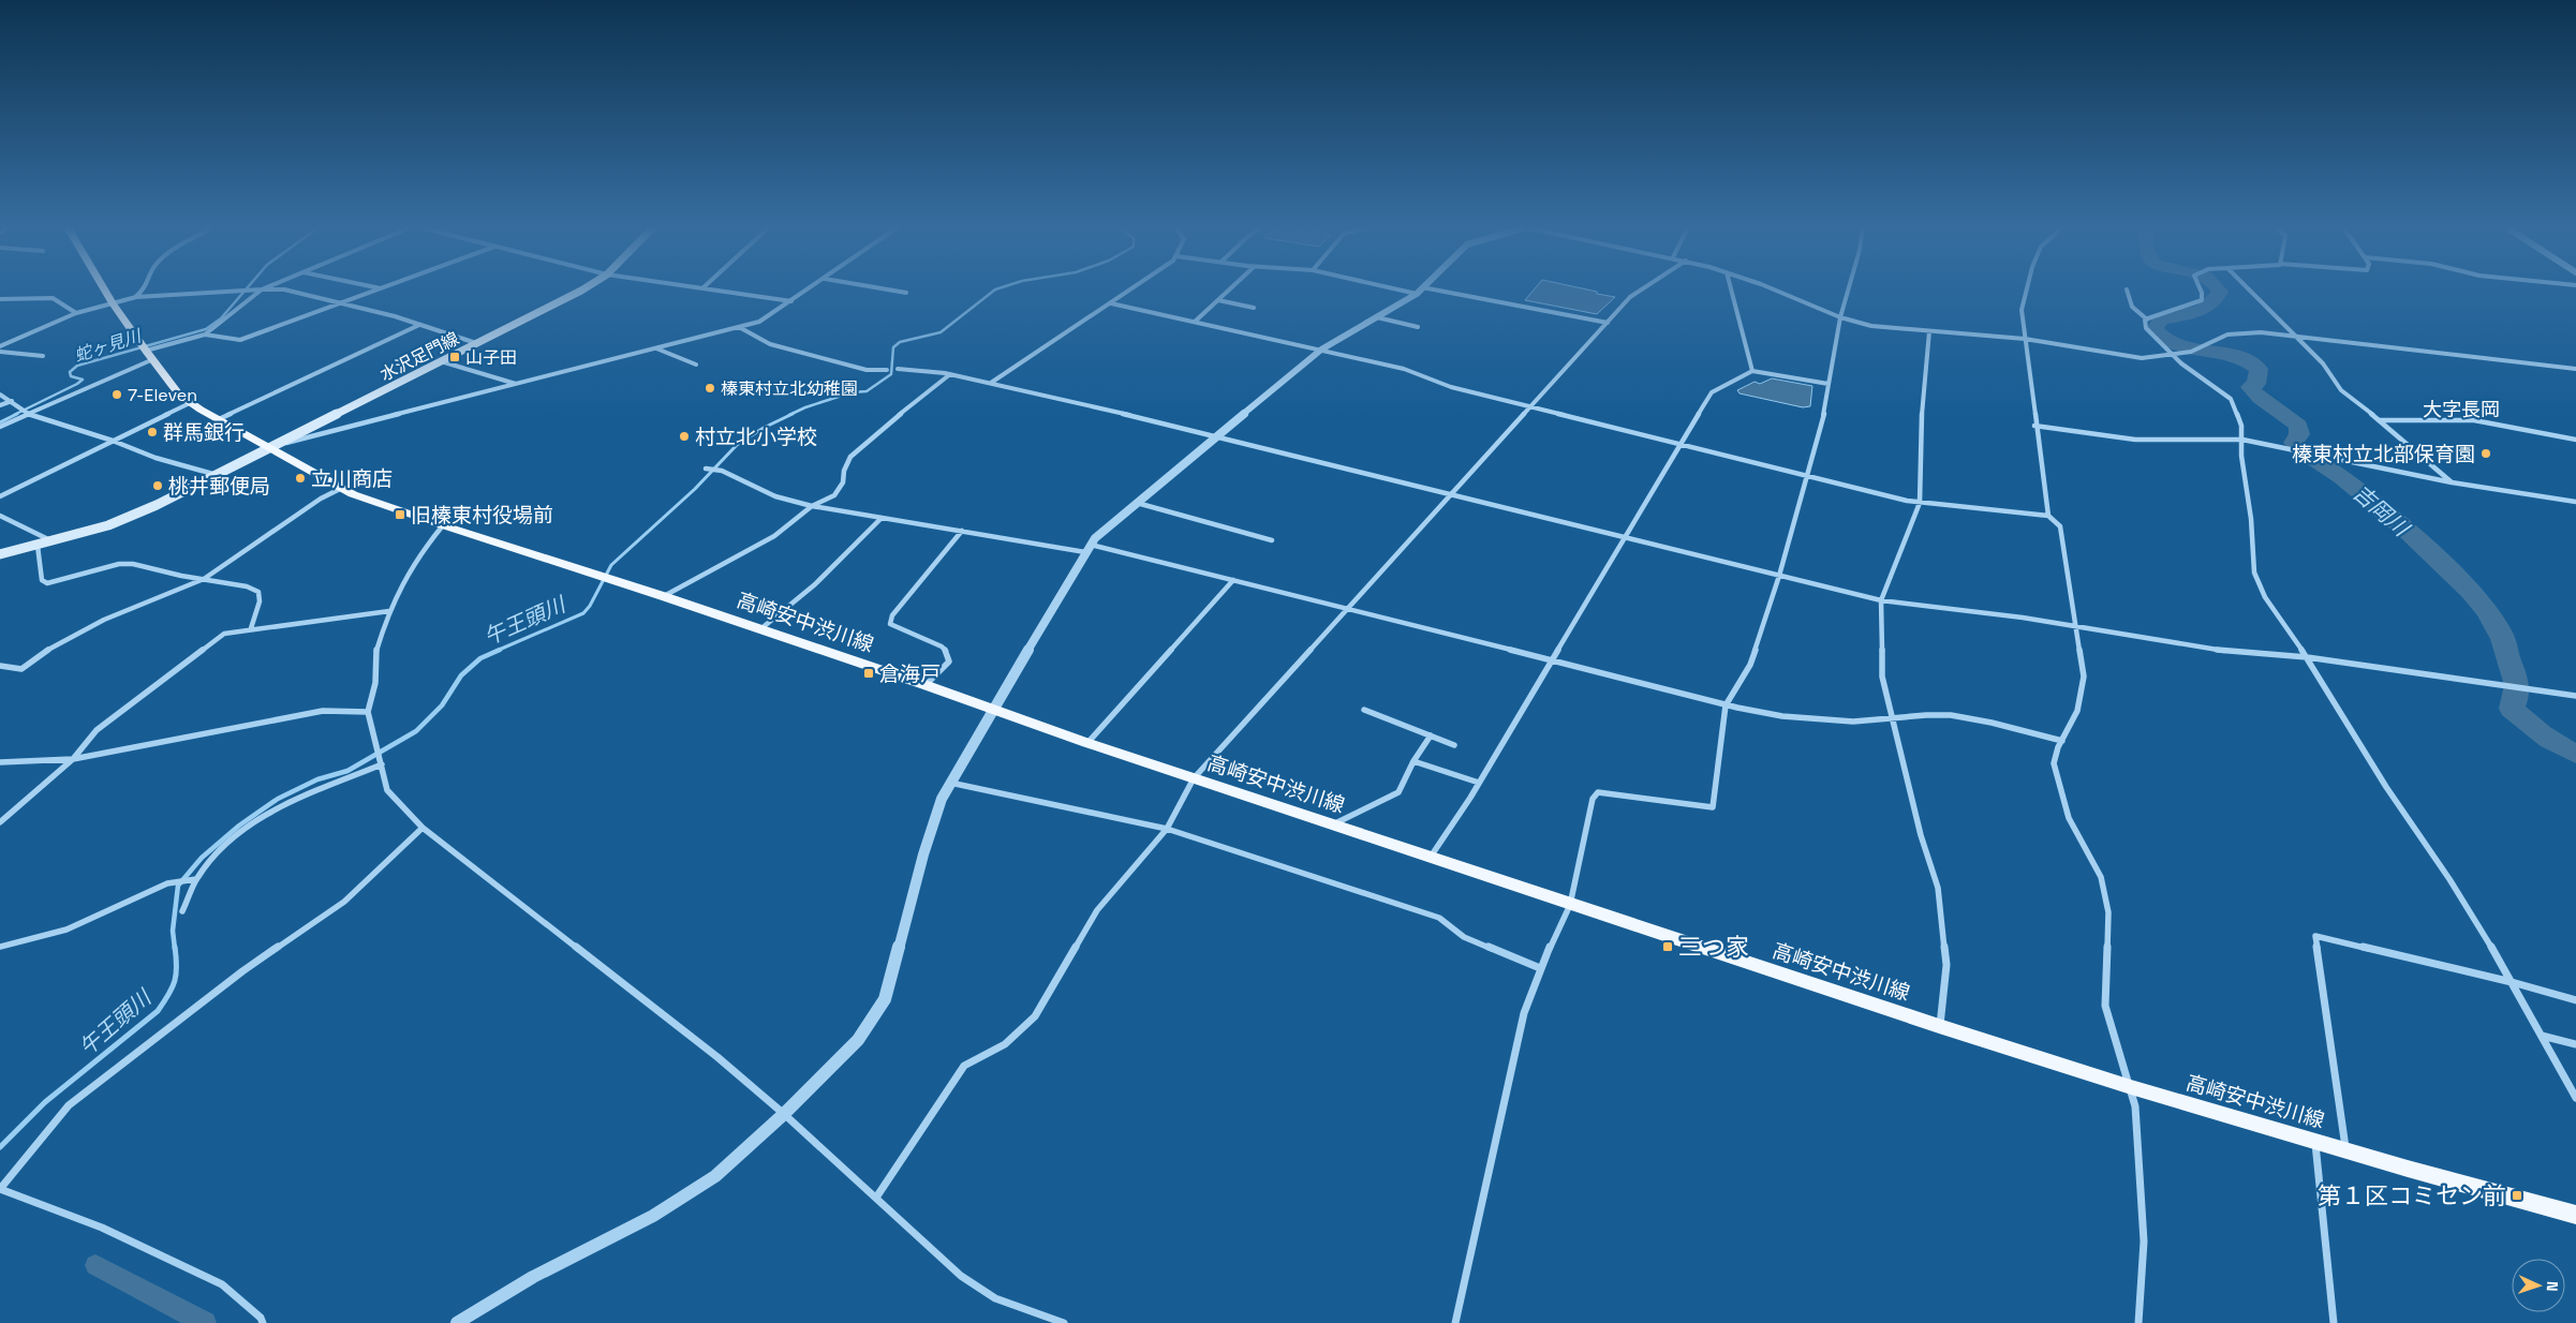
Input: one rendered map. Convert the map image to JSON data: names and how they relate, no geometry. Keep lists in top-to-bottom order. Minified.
{"streets":{"main road":["水沢足門線","高崎安中渋川線"]},"crossings":[["水沢足門線","高崎安中渋川線"]],"districts":["大字長岡"],"water":["蛇ヶ見川","吉岡川","午王頭川"],"places":{"transit":["山子田","旧榛東村役場前","倉海戸","三つ家","第１区コミセン前"],"other":["榛東村立北幼稚園","7-Eleven","群馬銀行","村立北小学校","榛東村立北部保育園","立川商店","桃井郵便局"]},"north":"right"}
